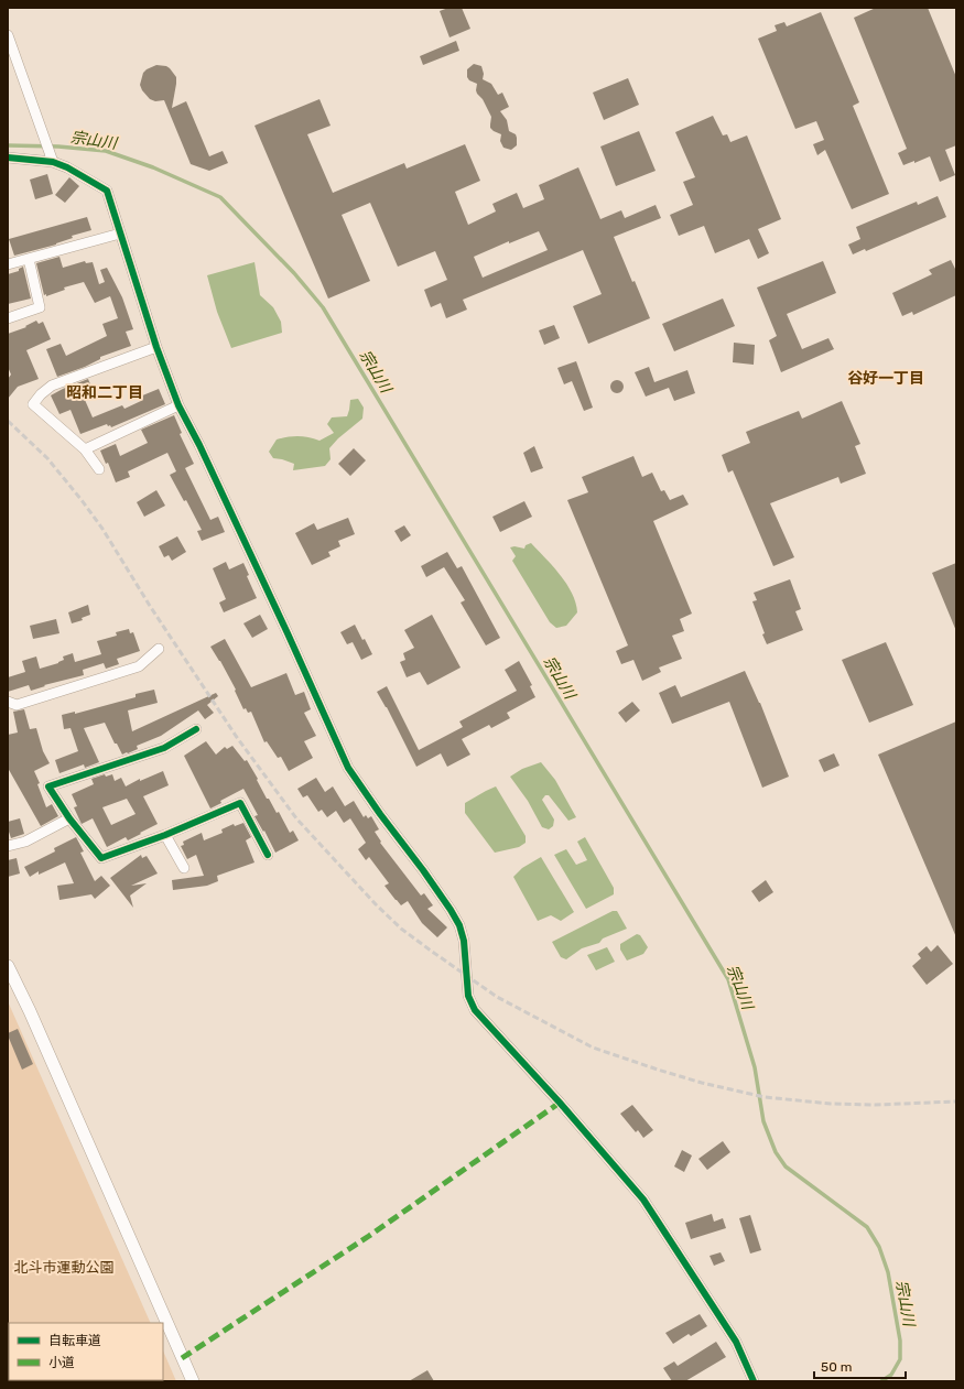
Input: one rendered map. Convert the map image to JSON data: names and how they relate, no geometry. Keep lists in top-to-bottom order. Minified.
{"districts":["谷好一丁目","昭和二丁目"],"water":["宗山川"],"parks":["北斗市運動公園"],"legend":["自転車道","小道"],"scale_bar":"50 m"}
